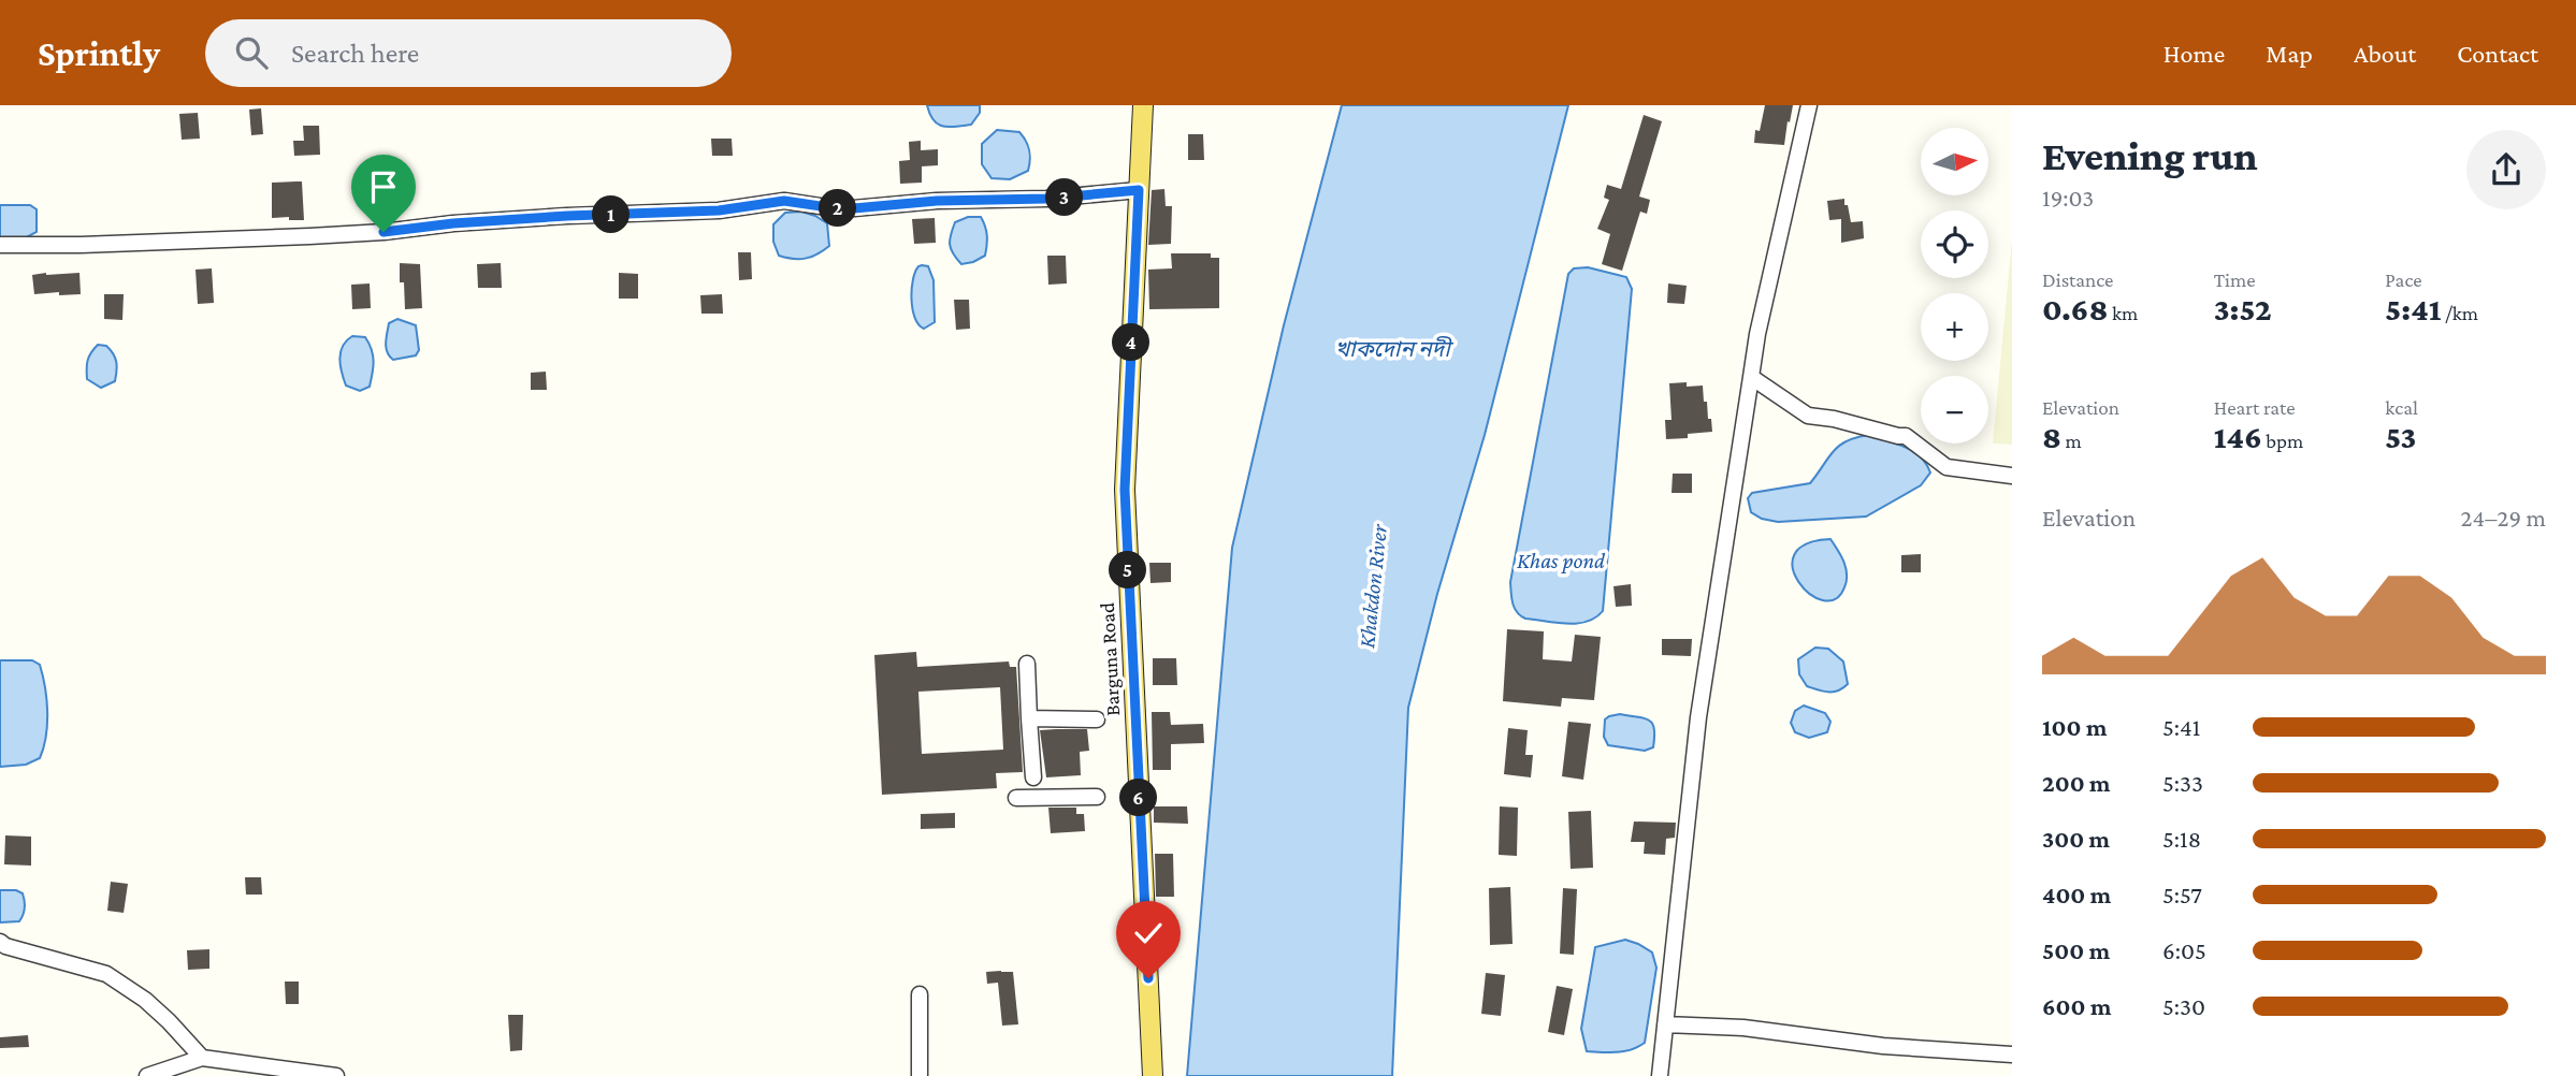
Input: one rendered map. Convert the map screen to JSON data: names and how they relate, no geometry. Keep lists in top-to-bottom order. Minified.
{"streets":{"main road":["Barguna Road"]},"water":["খাকদোন নদী","Khas pond","Khakdon River"],"north":"right","page":{"header":"Sprintly","search":"Search here","nav":["Home","Map","About","Contact"],"heading":["Evening run","19:03"],"map_buttons":["+","−"],"pins":["3","2","1","4","5","6"],"stats":[["Distance","0.68 km"],["Time","3:52"],["Pace","5:41 /km"],["Elevation","8 m"],["Heart rate","146 bpm"],["kcal","53"]],"chart":["Elevation","24–29 m"],"list":[{"name":"100 m","note":"5:41"},{"name":"200 m","note":"5:33"},{"name":"300 m","note":"5:18"},{"name":"400 m","note":"5:57"},{"name":"500 m","note":"6:05"},{"name":"600 m","note":"5:30"}]}}
